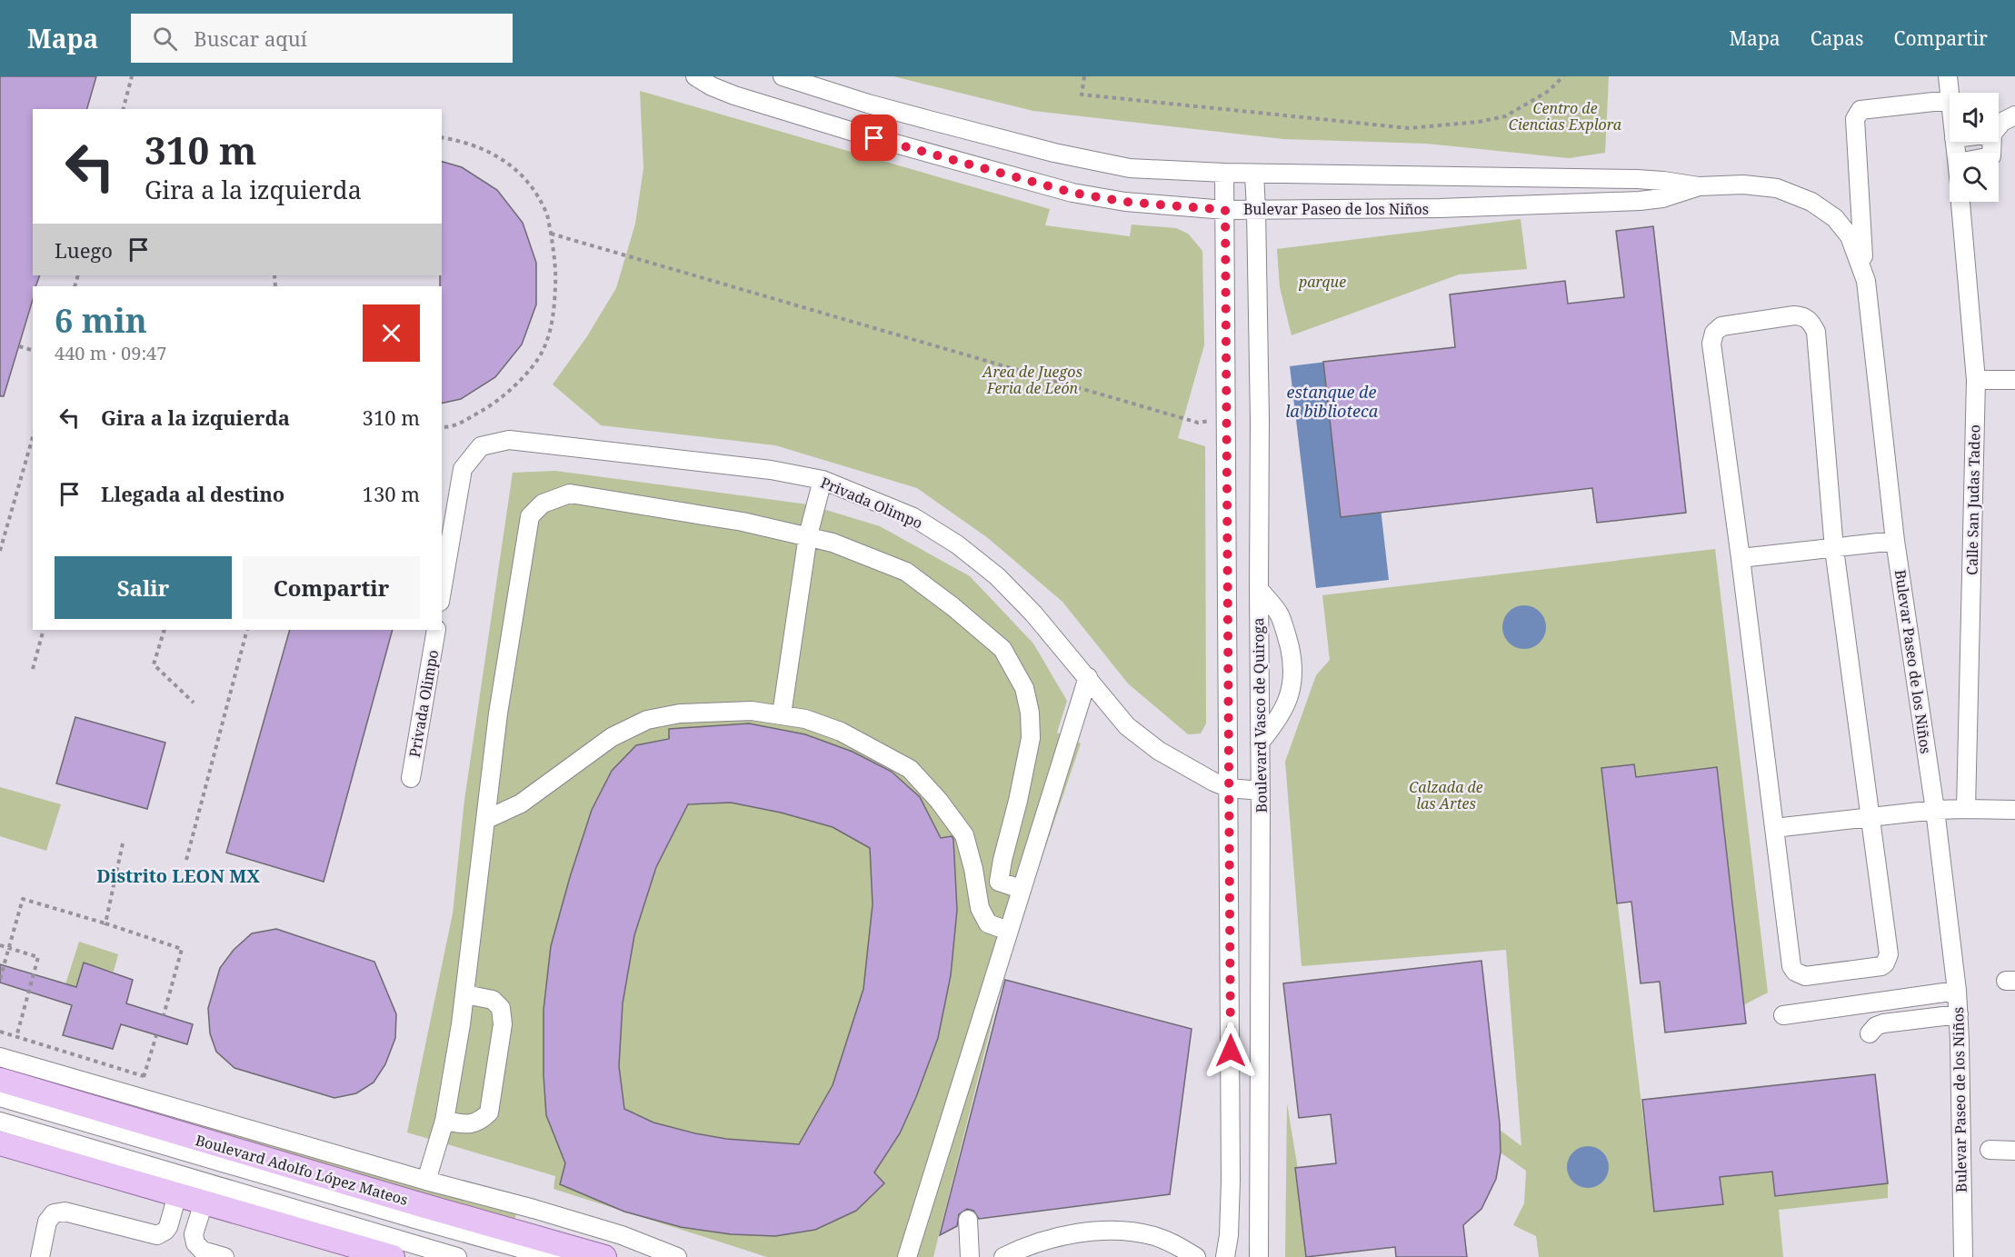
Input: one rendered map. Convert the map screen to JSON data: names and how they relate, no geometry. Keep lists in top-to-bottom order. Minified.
{"streets":{"main road":["Boulevard Adolfo López Mateos"],"street":["Bulevar Paseo de los Niños","Calle San Judas Tadeo","Privada Olimpo","Boulevard Vasco de Quiroga"]},"crossings":[["Bulevar Paseo de los Niños","Boulevard Vasco de Quiroga"],["Privada Olimpo","Boulevard Vasco de Quiroga"]],"districts":["Distrito LEON MX"],"water":["estanque de la biblioteca"],"parks":["Centro de Ciencias Explora","parque","Area de Juegos Feria de León","Calzada de las Artes"],"page":{"header":"Mapa","search":"Buscar aquí","nav":["Mapa","Capas","Compartir"],"turn":["310 m","Gira a la izquierda"],"then":"Luego","heading":["6 min","440 m · 09:47"],"list":[{"name":"Gira a la izquierda","value":"310 m"},{"name":"Llegada al destino","value":"130 m"}],"buttons":["Salir","Compartir"]}}
